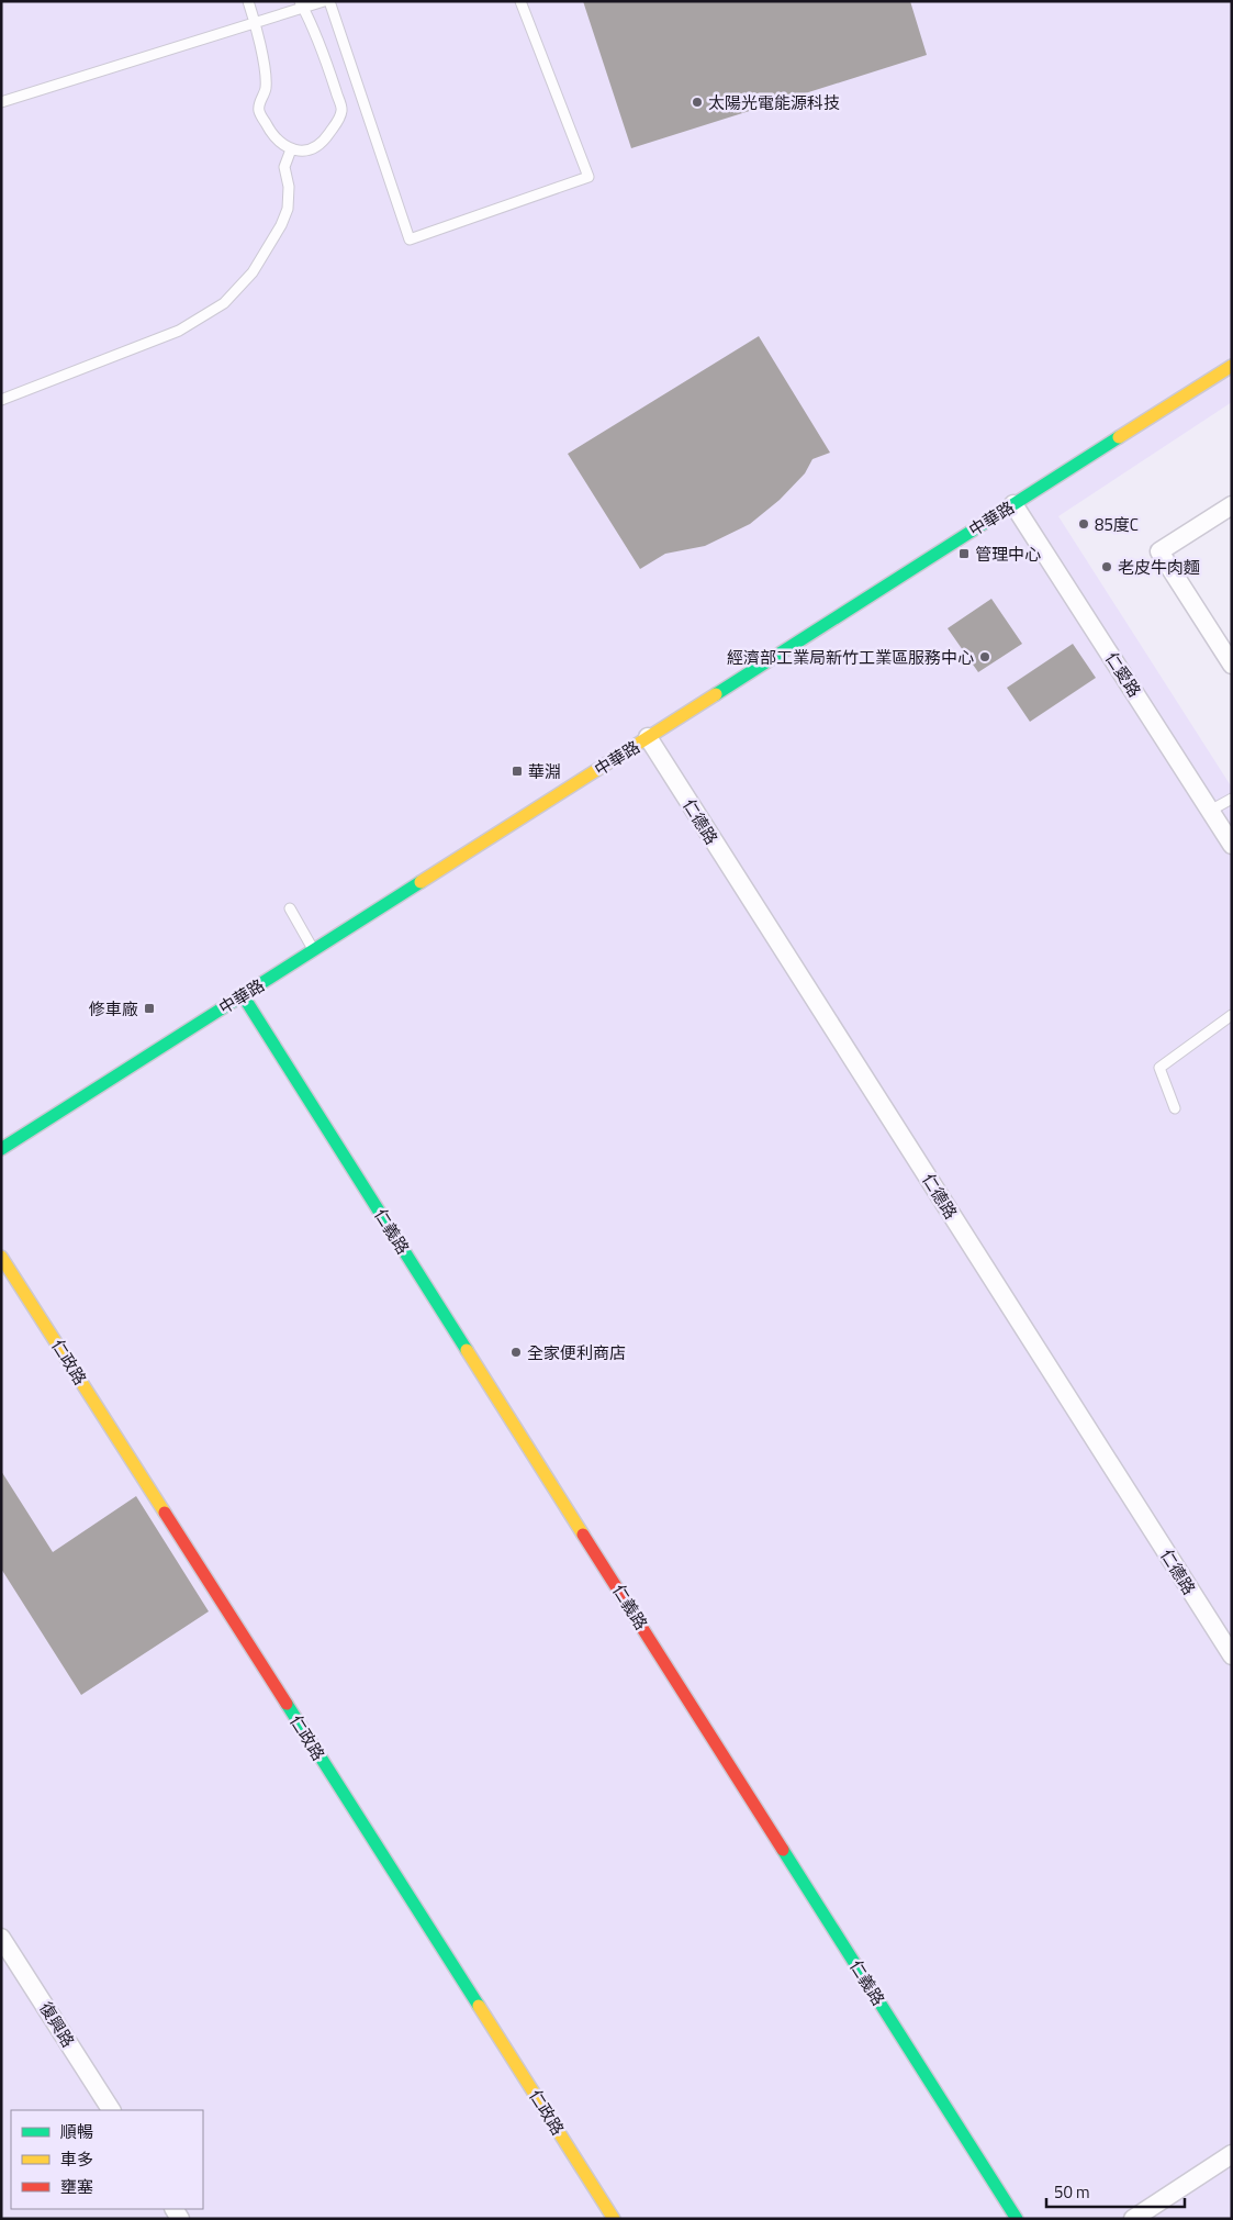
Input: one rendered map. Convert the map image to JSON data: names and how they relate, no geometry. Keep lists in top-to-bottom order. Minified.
{"streets":{"street":["中華路","仁愛路","仁德路","仁義路","仁政路","復興路"]},"crossings":[["中華路","仁愛路"],["中華路","仁德路"],["中華路","仁義路"]],"places":{"other":["太陽光電能源科技","85度C","老皮牛肉麵","經濟部工業局新竹工業區服務中心","全家便利商店"],"transit":["管理中心","華淵","修車廠"]},"legend":["順暢","車多","壅塞"],"scale_bar":"50 m"}
